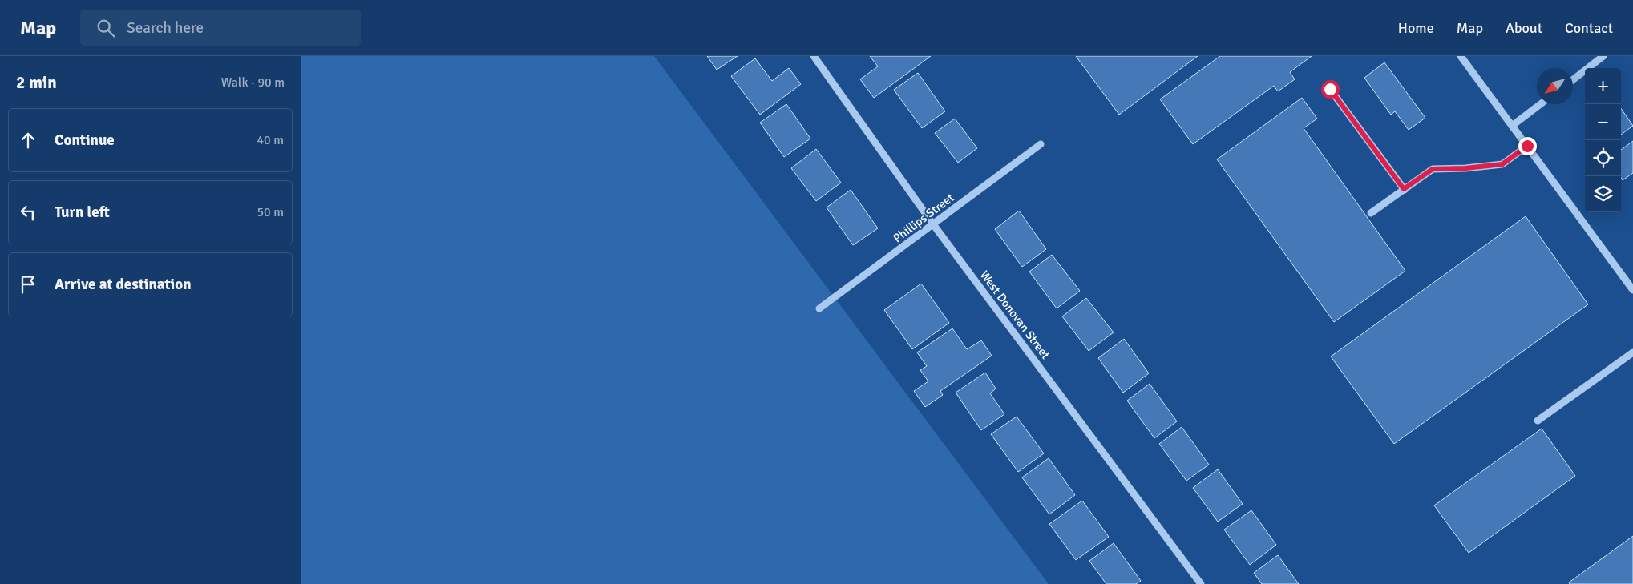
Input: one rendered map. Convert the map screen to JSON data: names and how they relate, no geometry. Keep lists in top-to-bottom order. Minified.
{"streets":{"street":["Phillips Street","West Donovan Street"]},"crossings":[["Phillips Street","West Donovan Street"]],"north":"bottom left","page":{"header":"Map","search":"Search here","nav":["Home","Map","About","Contact"],"heading":["2 min","Walk · 90 m"],"map_buttons":["+","−"],"list":[["Continue","40 m"],["Turn left","50 m"],"Arrive at destination"]}}
